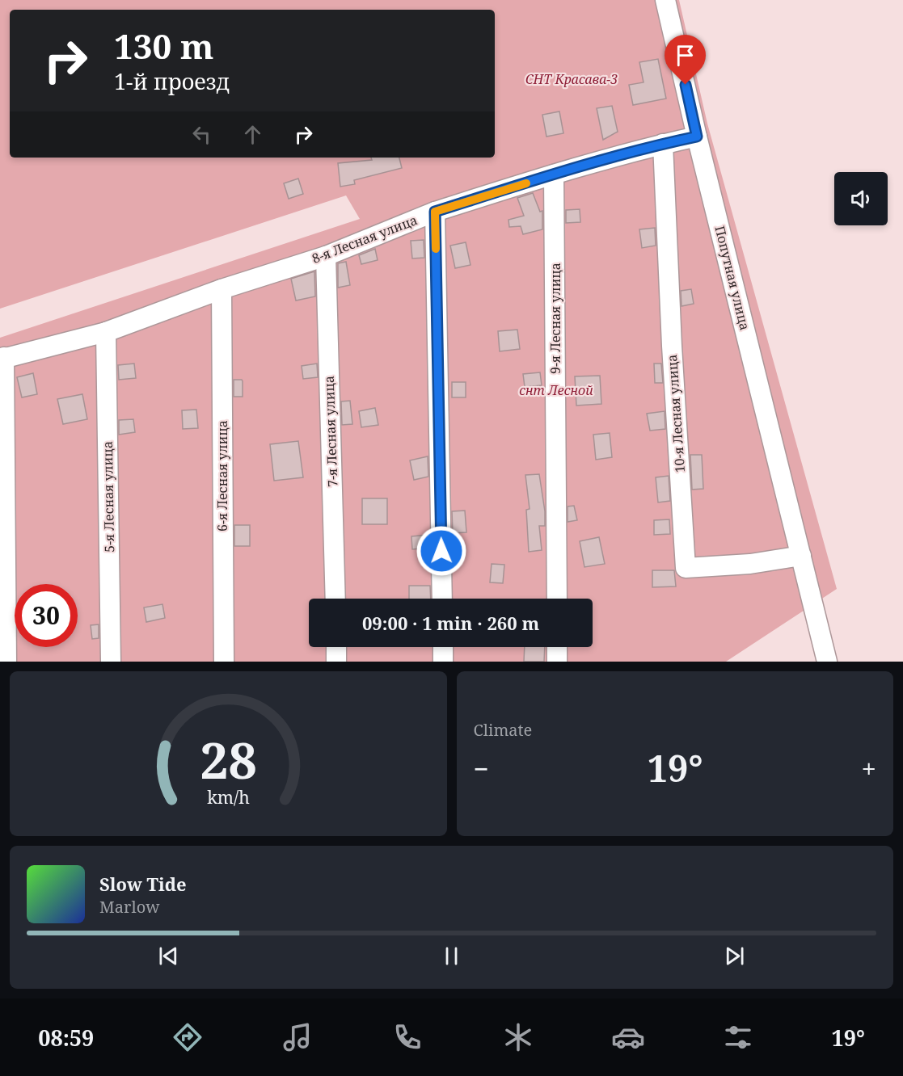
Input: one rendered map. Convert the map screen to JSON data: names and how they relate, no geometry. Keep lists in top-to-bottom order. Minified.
{"streets":{"street":["8-я Лесная улица","Попутная улица","9-я Лесная улица","10-я Лесная улица","7-я Лесная улица","6-я Лесная улица","5-я Лесная улица"]},"crossings":[["8-я Лесная улица","7-я Лесная улица"],["8-я Лесная улица","6-я Лесная улица"],["8-я Лесная улица","5-я Лесная улица"],["Попутная улица","10-я Лесная улица"]],"parks":["СНТ Красава-3","снт Лесной"],"page":{"turn":["130 m","1-й проезд"],"limit":"30","trip":"09:00 · 1 min · 260 m","tile":"Climate","heat":["−","19°","+"],"song":["Slow Tide","Marlow"],"tabs":["08:59","19°"],"gauge":["28","km/h"]}}
